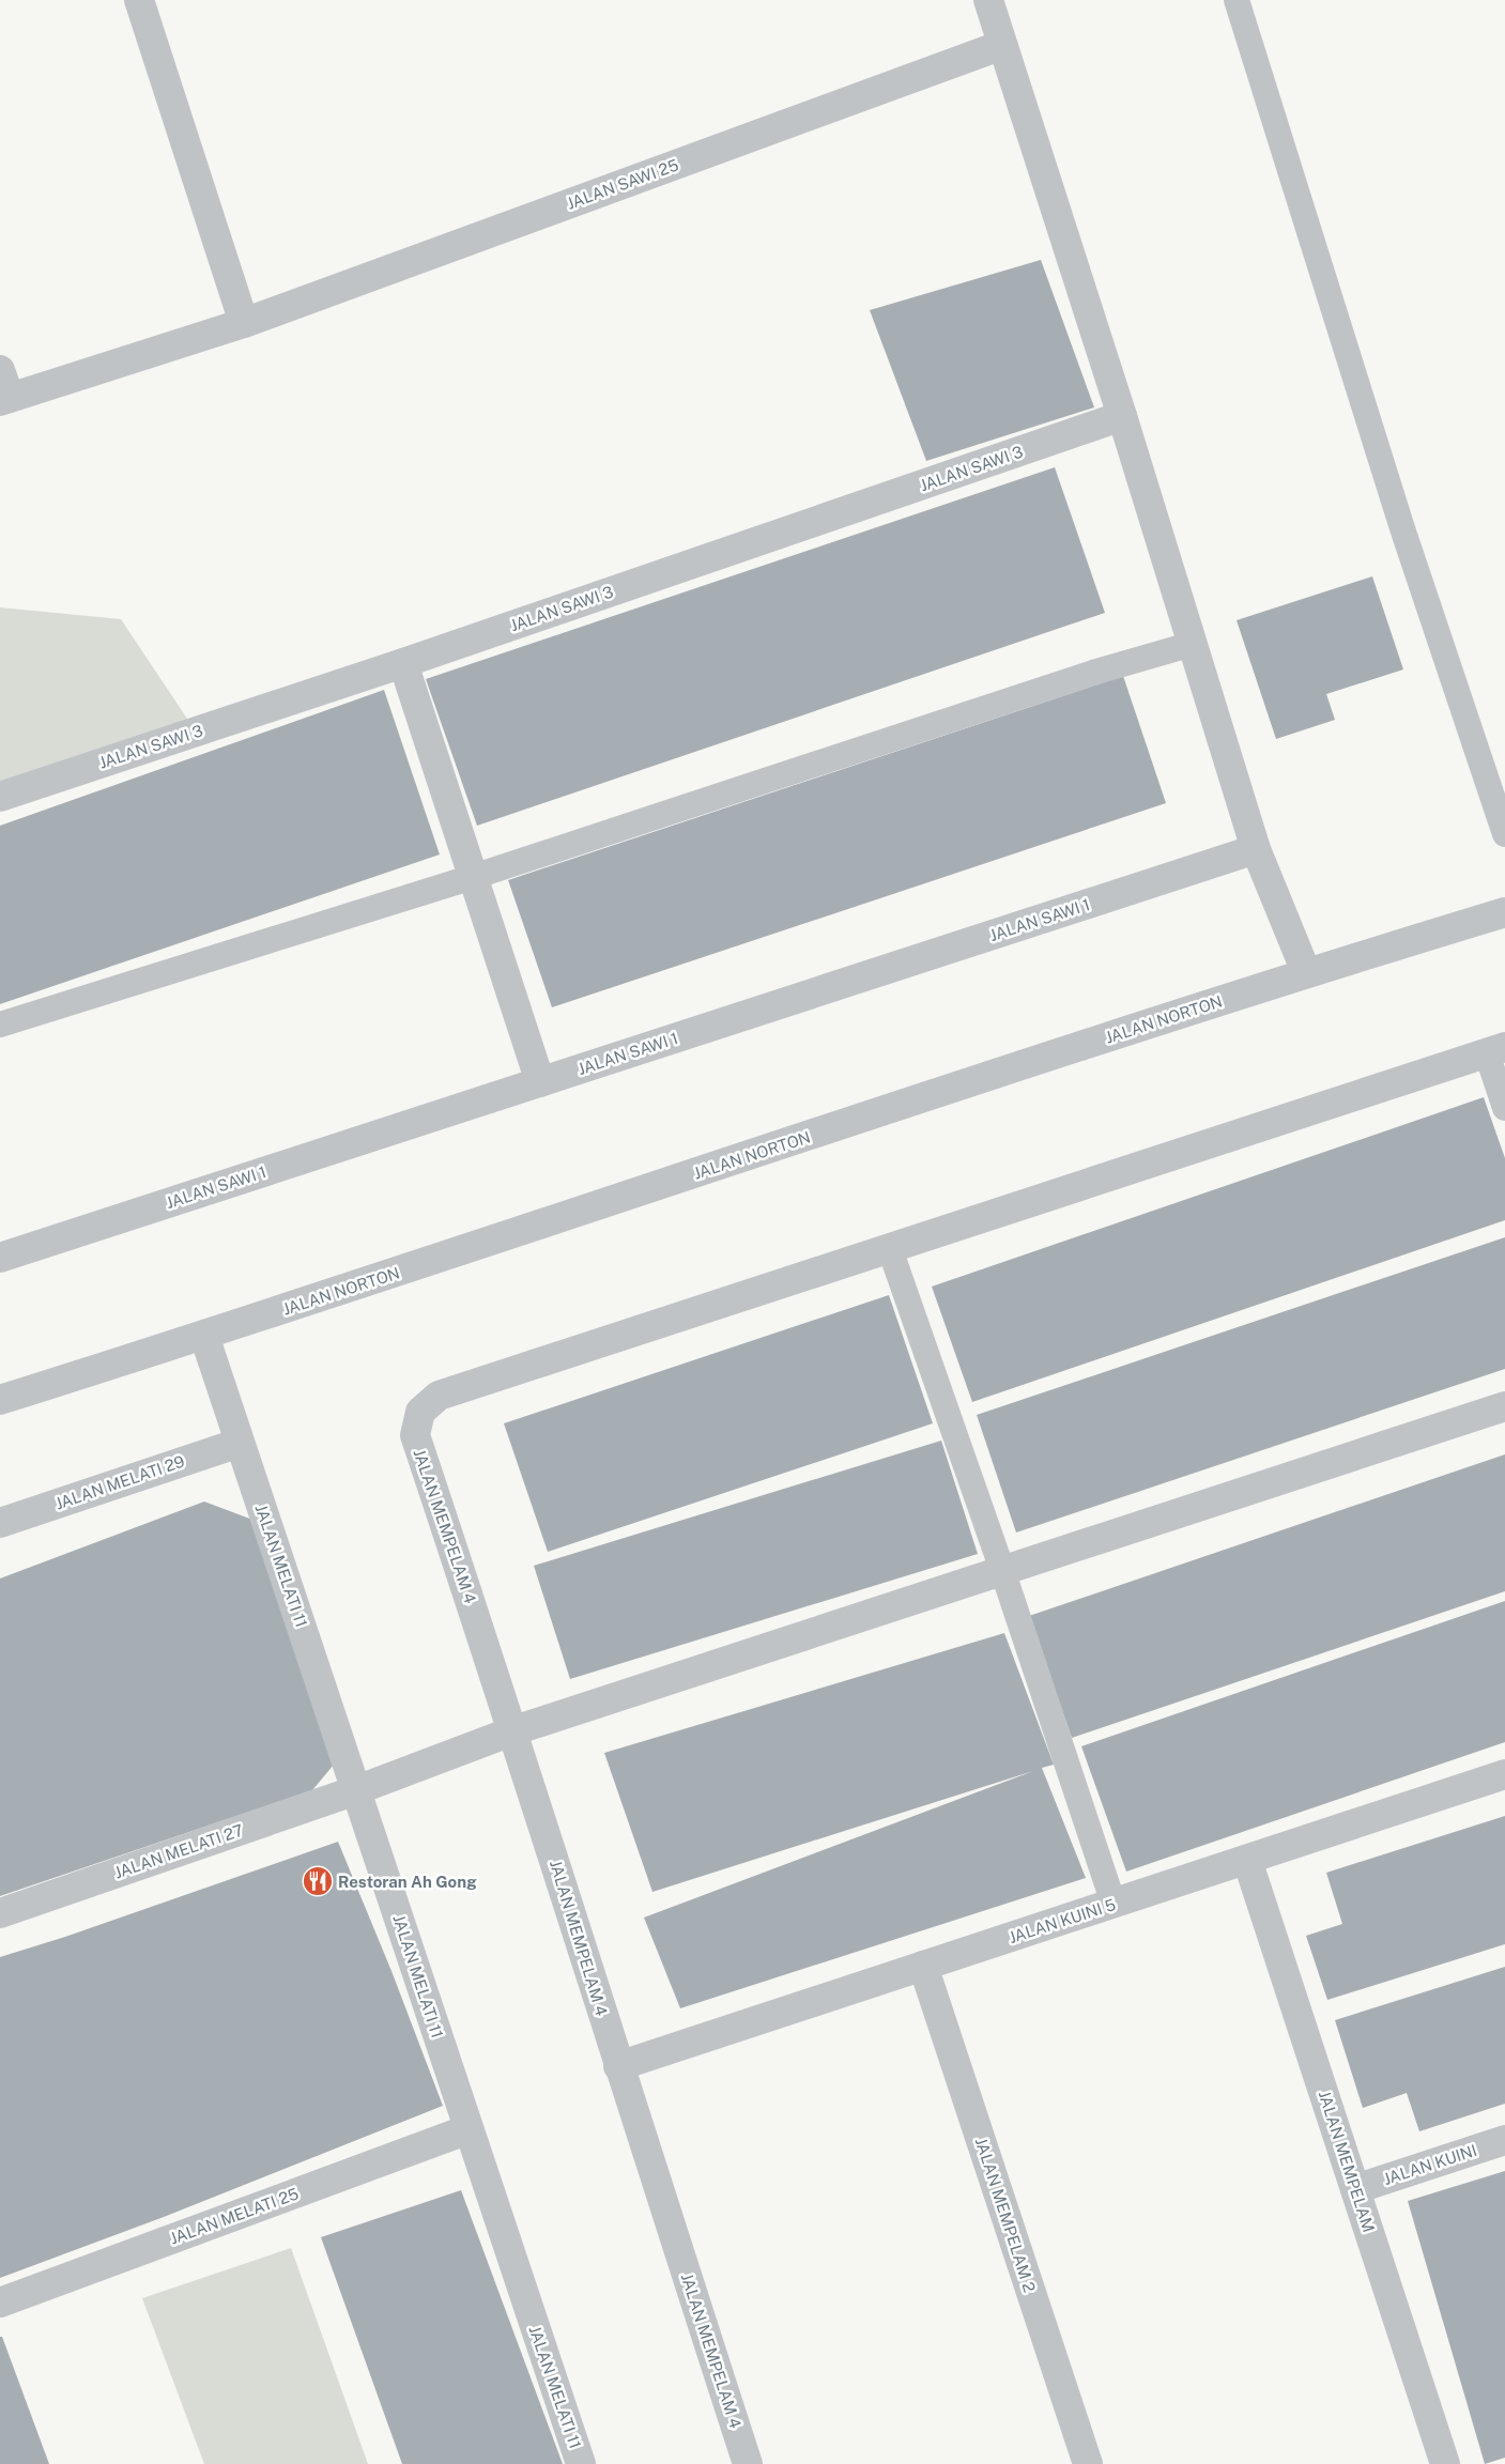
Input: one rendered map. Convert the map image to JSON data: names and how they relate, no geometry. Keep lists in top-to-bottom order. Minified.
{"streets":{"street":["JALAN SAWI 25","JALAN SAWI 3","JALAN SAWI 1","JALAN NORTON","JALAN MELATI 29","JALAN MEMPELAM 4","JALAN MELATI 11","JALAN MELATI 27","JALAN KUINI 5","JALAN MEMPELAM","JALAN KUINI","JALAN MEMPELAM 2","JALAN MELATI 25"]},"crossings":[["JALAN NORTON","JALAN MELATI 11"],["JALAN MELATI 29","JALAN MELATI 11"],["JALAN MEMPELAM 4","JALAN MELATI 27"],["JALAN MEMPELAM 4","JALAN KUINI 5"],["JALAN MELATI 11","JALAN MELATI 27"],["JALAN MELATI 11","JALAN MELATI 25"],["JALAN KUINI 5","JALAN MEMPELAM"],["JALAN KUINI 5","JALAN MEMPELAM 2"],["JALAN MEMPELAM","JALAN KUINI"]],"places":{"restaurant":["Restoran Ah Gong"]}}
